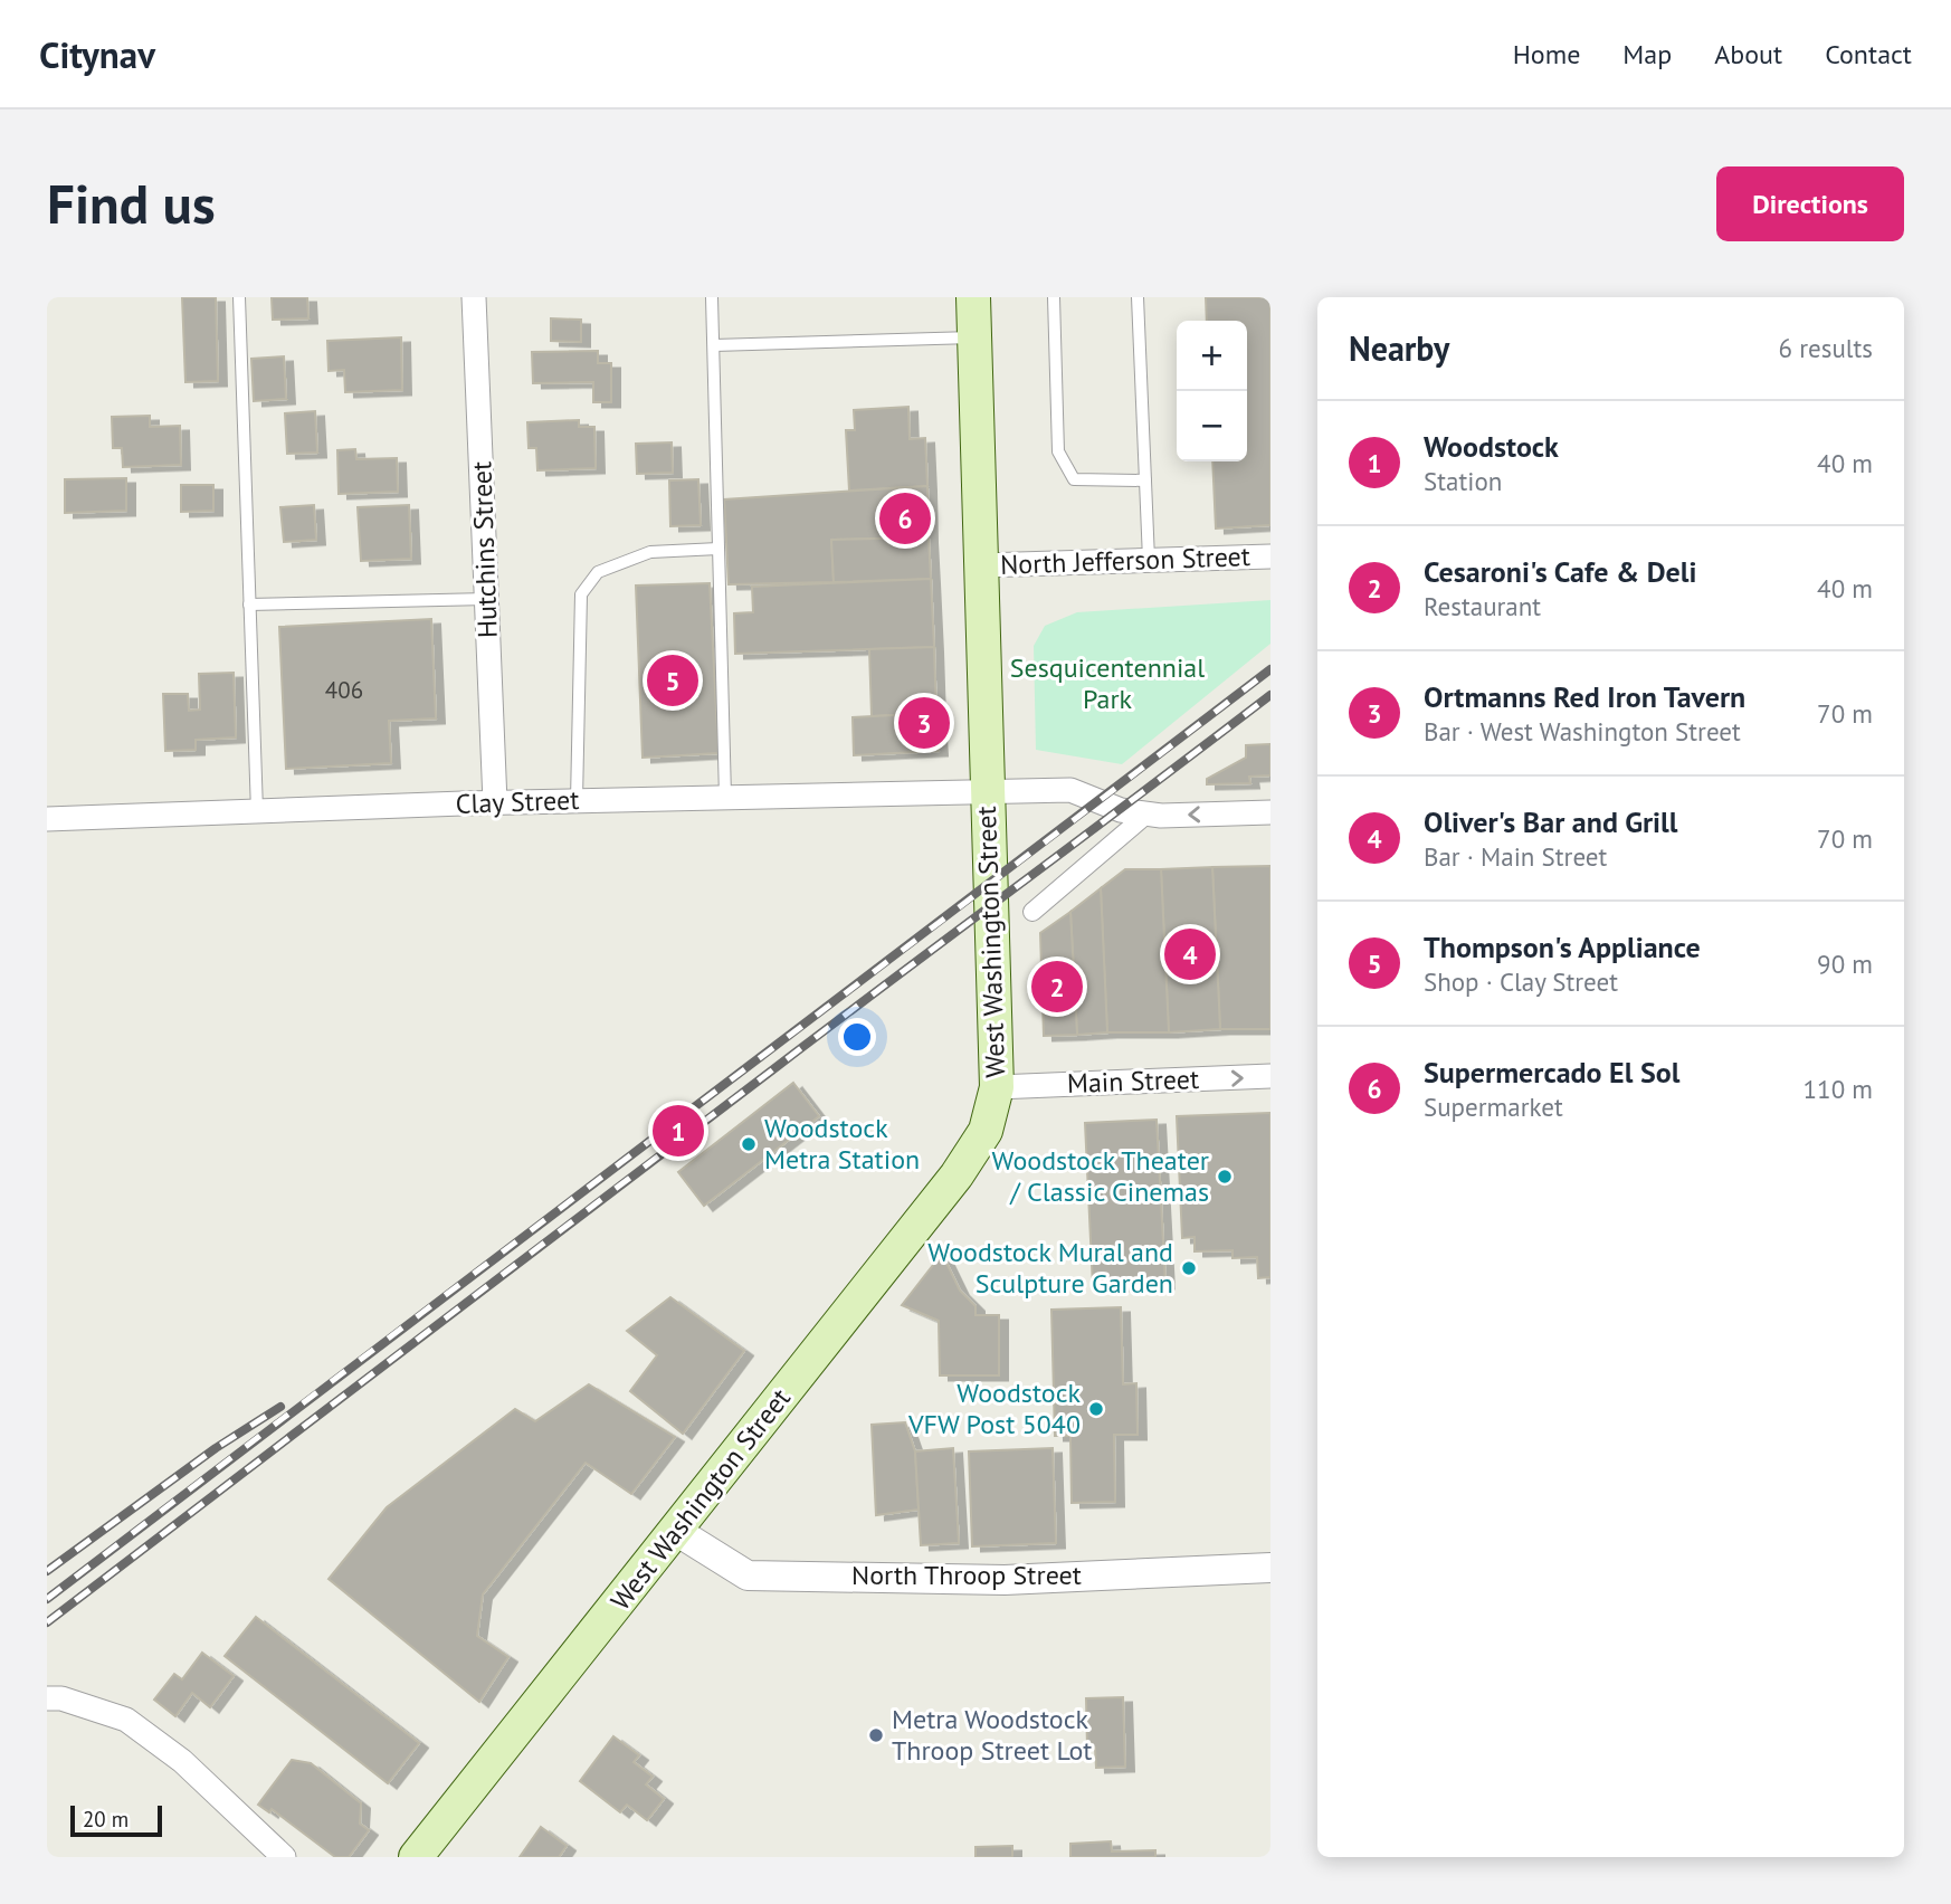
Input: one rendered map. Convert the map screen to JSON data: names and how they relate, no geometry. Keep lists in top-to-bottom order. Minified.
{"streets":{"main road":["West Washington Street"],"street":["Hutchins Street","North Jefferson Street","Clay Street","Main Street","North Throop Street"]},"crossings":[["Hutchins Street","Clay Street"],["North Jefferson Street","West Washington Street"],["Clay Street","West Washington Street"],["West Washington Street","Main Street"],["West Washington Street","North Throop Street"]],"one_way":["Main Street"],"parks":["Sesquicentennial Park"],"places":["Woodstock Metra Station","Woodstock Theater / Classic Cinemas","Woodstock Mural and Sculpture Garden","Woodstock VFW Post 5040","Metra Woodstock Throop Street Lot"],"house_numbers":["406"],"scale_bar":"20 m","page":{"header":"Citynav","nav":["Home","Map","About","Contact"],"buttons":"Directions","title":"Find us","heading":["Nearby","6 results"],"map_buttons":["+","−"],"list":[{"mark":"1","name":"Woodstock","note":"Station","value":"40 m"},{"mark":"2","name":"Cesaroni's Cafe & Deli","note":"Restaurant","value":"40 m"},{"mark":"3","name":"Ortmanns Red Iron Tavern","note":"Bar · West Washington Street","value":"70 m"},{"mark":"4","name":"Oliver's Bar and Grill","note":"Bar · Main Street","value":"70 m"},{"mark":"5","name":"Thompson's Appliance","note":"Shop · Clay Street","value":"90 m"},{"mark":"6","name":"Supermercado El Sol","note":"Supermarket","value":"110 m"}],"pins":["6","5","3","4","2","1"],"scale":"20 m"}}
